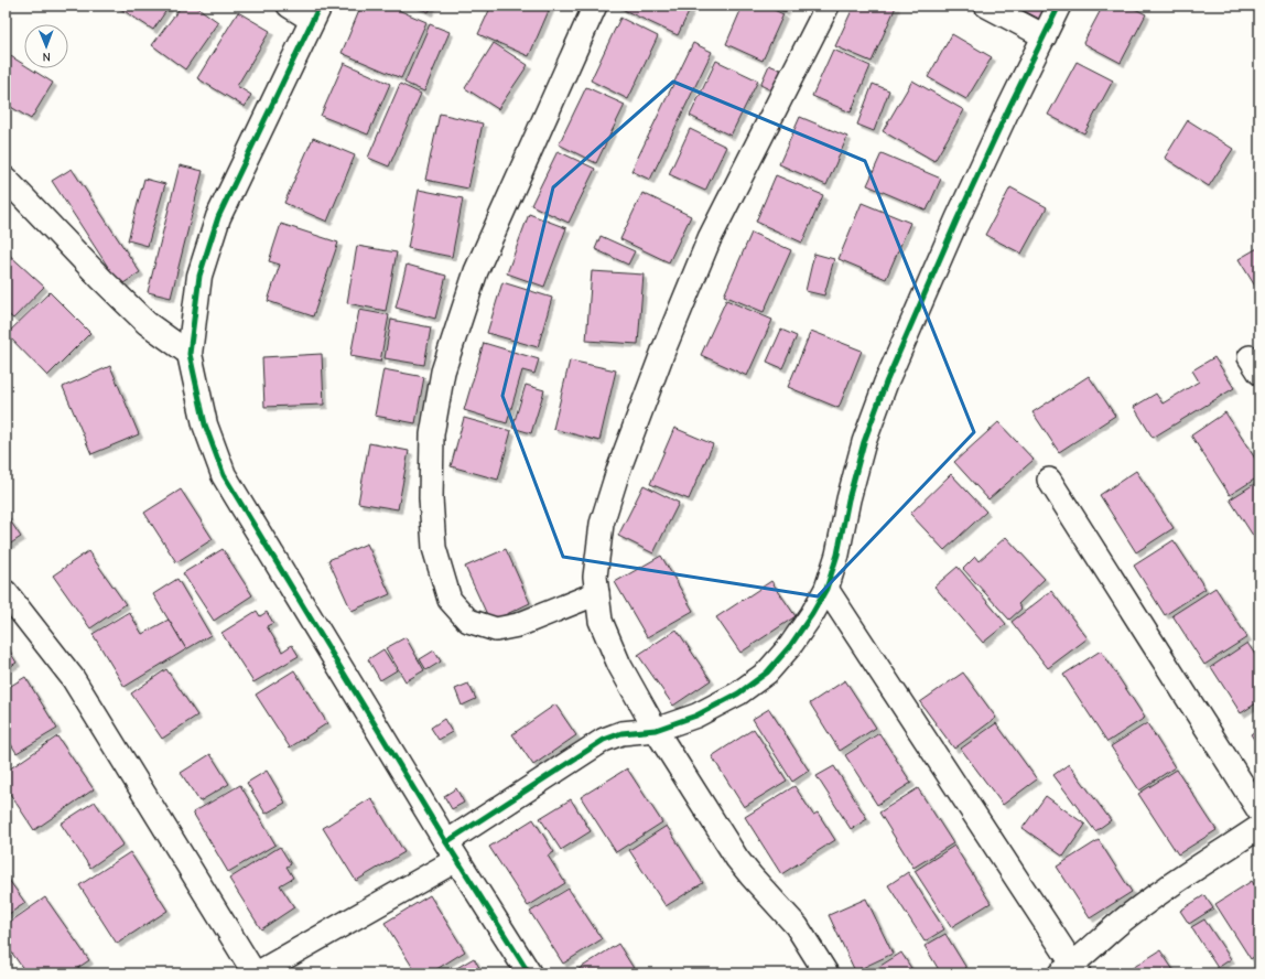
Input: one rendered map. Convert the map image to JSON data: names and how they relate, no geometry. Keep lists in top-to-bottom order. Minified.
{"north":"bottom"}
